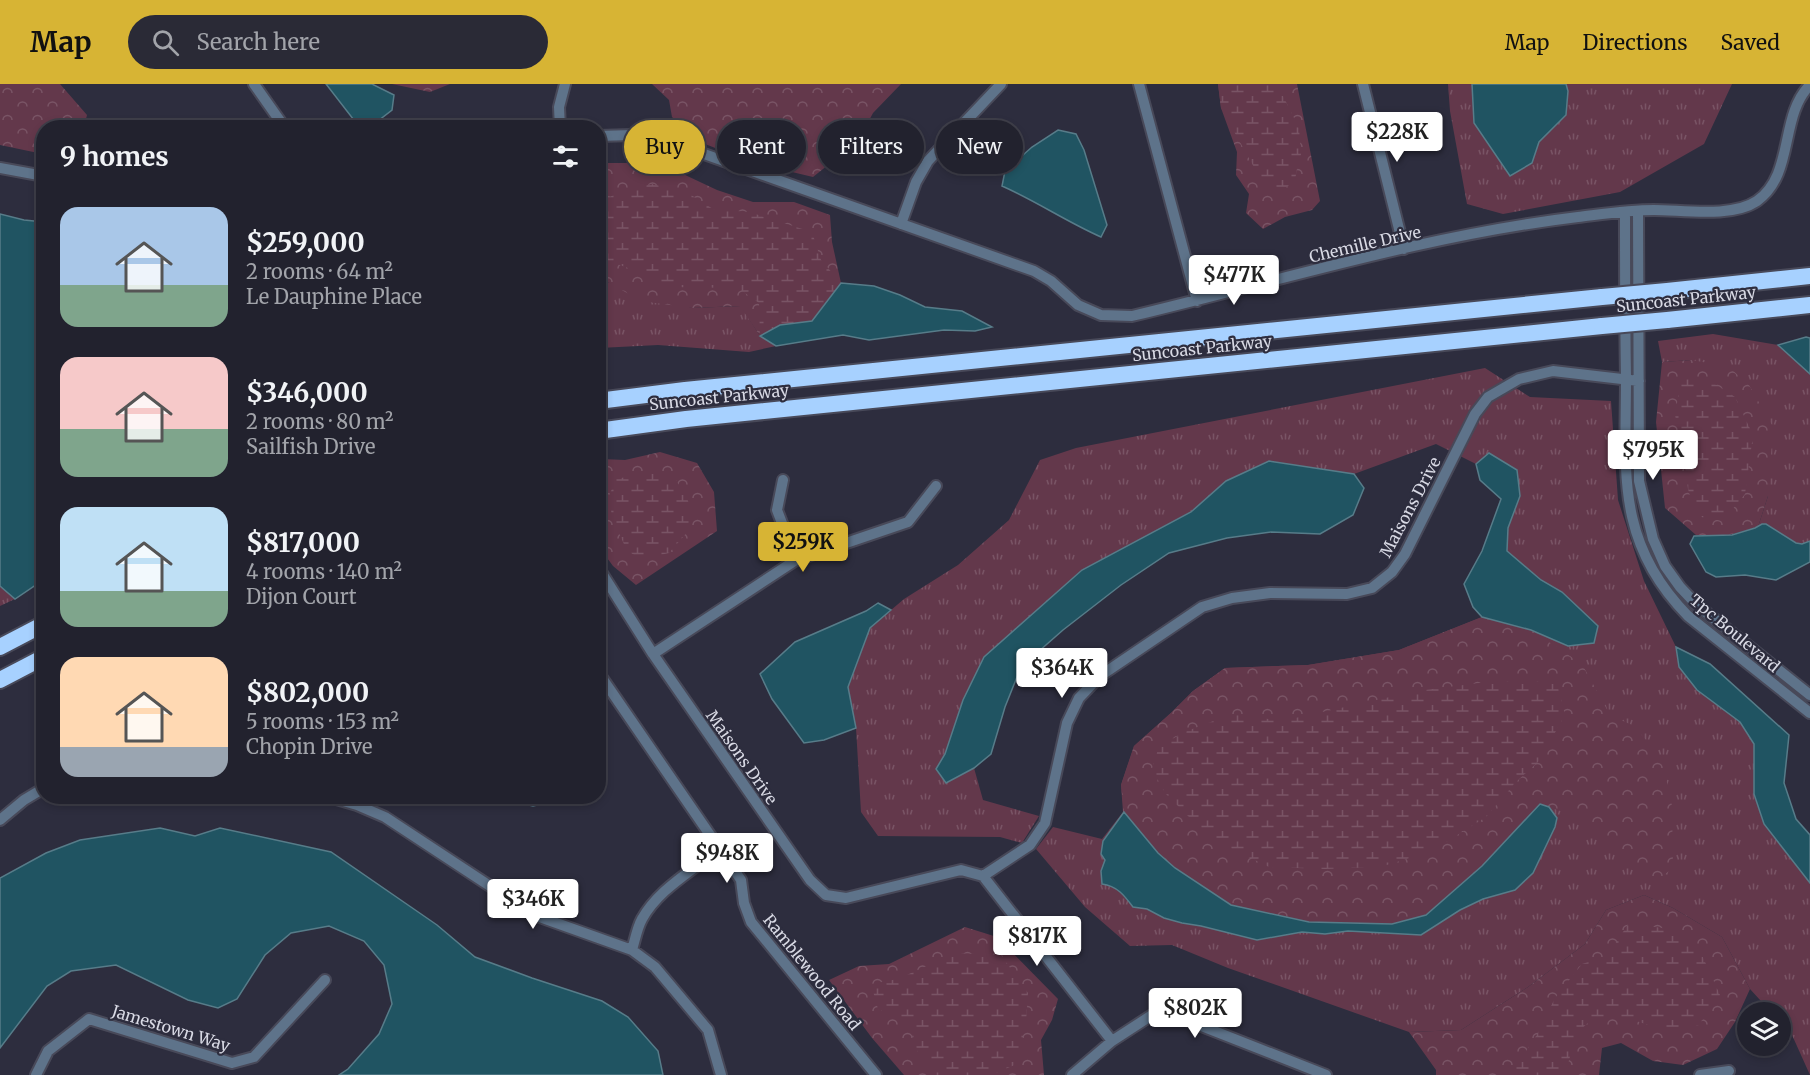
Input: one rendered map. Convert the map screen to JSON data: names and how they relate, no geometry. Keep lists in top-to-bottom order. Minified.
{"streets":{"highway":["Suncoast Parkway"],"street":["Chemille Drive","Maisons Drive","Tpc Boulevard","Ramblewood Road","Jamestown Way"]},"crossings":[["Chemille Drive","Tpc Boulevard"],["Maisons Drive","Tpc Boulevard"]],"page":{"header":"Map","search":"Search here","nav":["Map","Directions","Saved"],"price":["$228K","$477K","$795K","$259K","$364K","$948K","$346K","$817K","$802K"],"chip":["Buy","Rent","Filters","New"],"heading":"9 homes","list":[{"name":"$259,000","note":"2 rooms · 64 m² · Le Dauphine Place"},{"name":"$346,000","note":"2 rooms · 80 m² · Sailfish Drive"},{"name":"$817,000","note":"4 rooms · 140 m² · Dijon Court"},{"name":"$802,000","note":"5 rooms · 153 m² · Chopin Drive"}]}}
